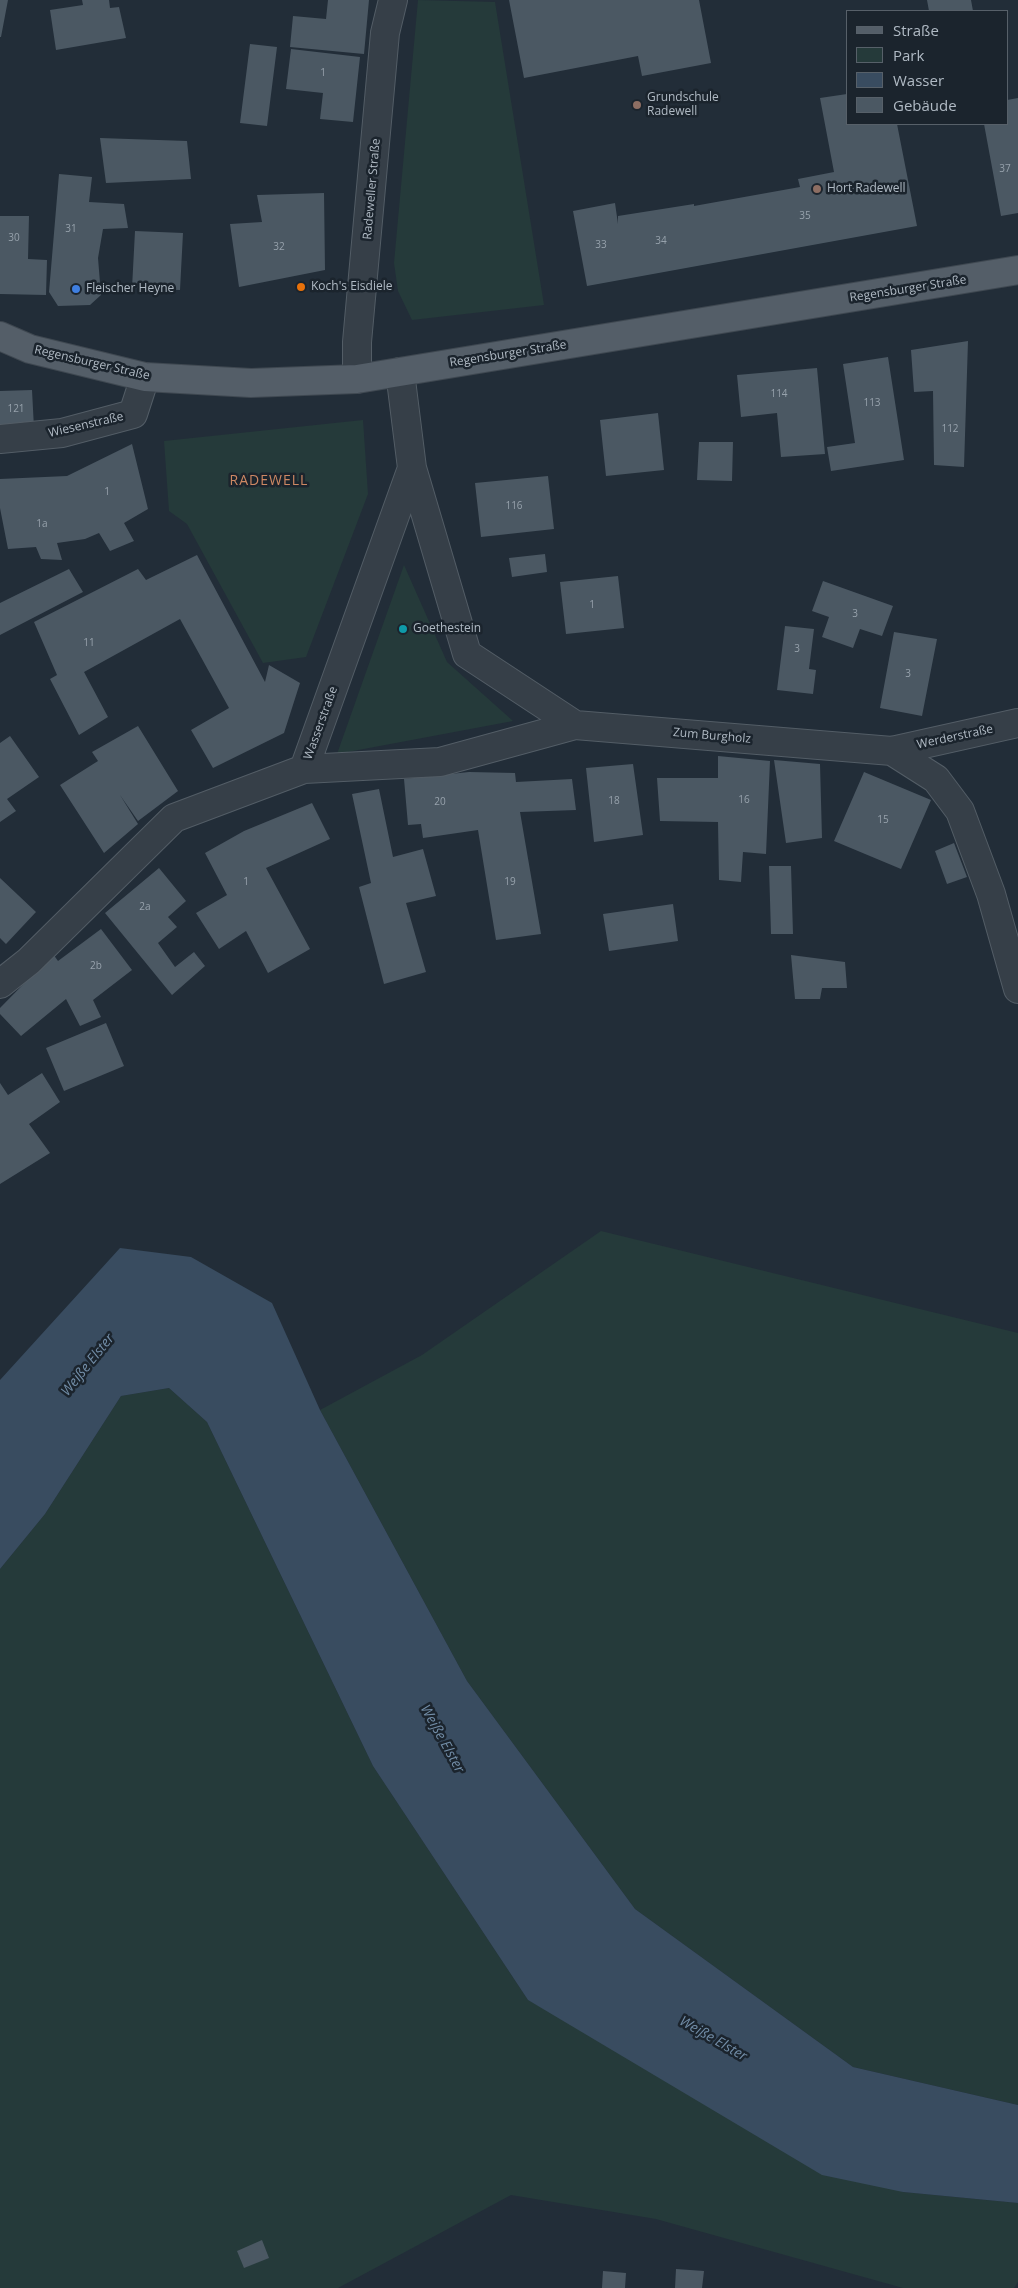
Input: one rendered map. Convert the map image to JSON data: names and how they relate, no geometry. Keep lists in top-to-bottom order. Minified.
{"streets":{"main road":["Regensburger Straße"],"street":["Radeweller Straße","Wiesenstraße","Wasserstraße","Zum Burgholz","Werderstraße"]},"crossings":[["Radeweller Straße","Regensburger Straße"],["Regensburger Straße","Wiesenstraße"],["Regensburger Straße","Wasserstraße"],["Wasserstraße","Zum Burgholz"],["Zum Burgholz","Werderstraße"]],"districts":["RADEWELL"],"water":["Weiße Elster"],"places":["Grundschule Radewell","Hort Radewell","Koch's Eisdiele","Fleischer Heyne","Goethestein"],"house_numbers":["1","37","35","31","30","34","33","32","114","113","121","112","1","116","1a","1","3","11","3","3","16","18","20","15","1","19","2a","2b"],"legend":["Straße","Park","Wasser","Gebäude"]}
